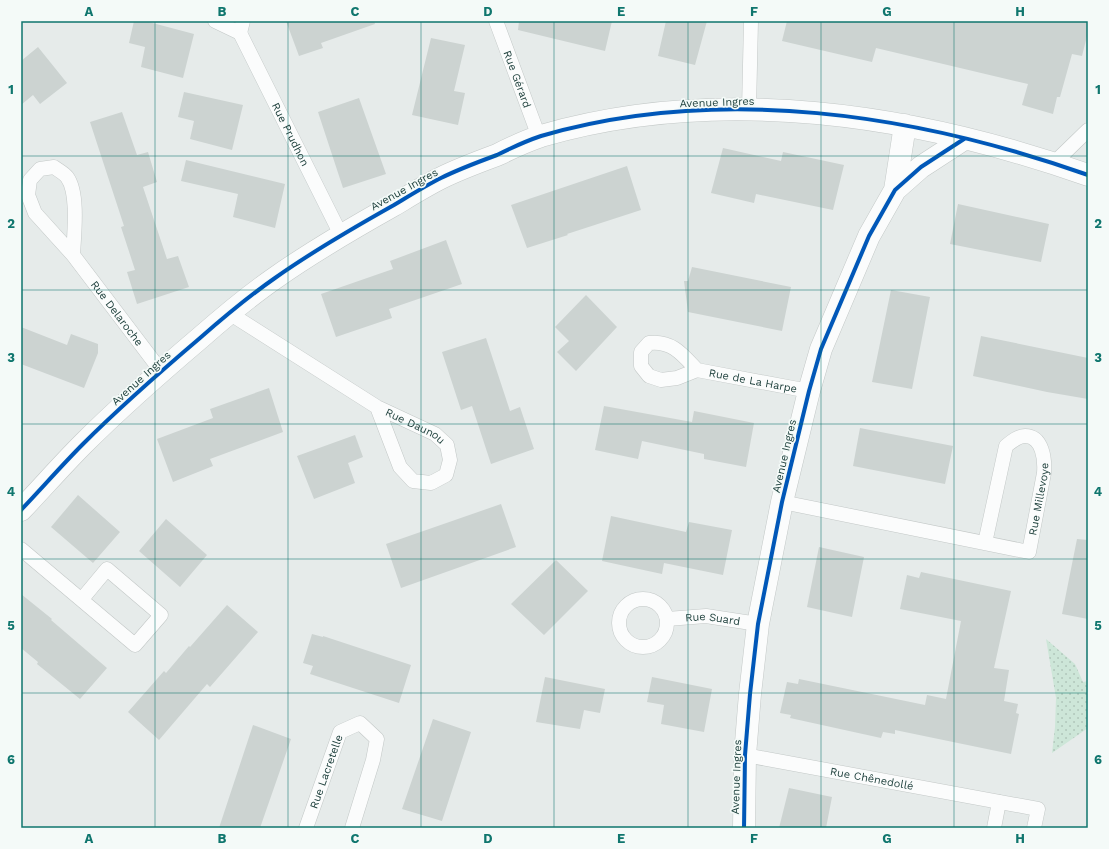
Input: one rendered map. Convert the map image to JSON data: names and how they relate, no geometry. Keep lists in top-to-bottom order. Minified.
{"streets":{"street":["Avenue Ingres"],"lane":["Rue Gérard","Rue Prudhon","Rue Delaroche","Rue de La Harpe","Rue Daunou","Rue Millevoye","Rue Suard","Rue Lacretelle","Rue Chênedollé"]},"crossings":[["Rue Gérard","Avenue Ingres"],["Avenue Ingres","Rue Prudhon"],["Avenue Ingres","Rue Delaroche"],["Avenue Ingres","Rue de La Harpe"],["Avenue Ingres","Rue Daunou"],["Avenue Ingres","Rue Millevoye"],["Avenue Ingres","Rue Suard"],["Avenue Ingres","Rue Chênedollé"]],"grid":{"columns":["A","B","C","D","E","F","G","H"],"rows":["1","2","3","4","5","6"]}}
